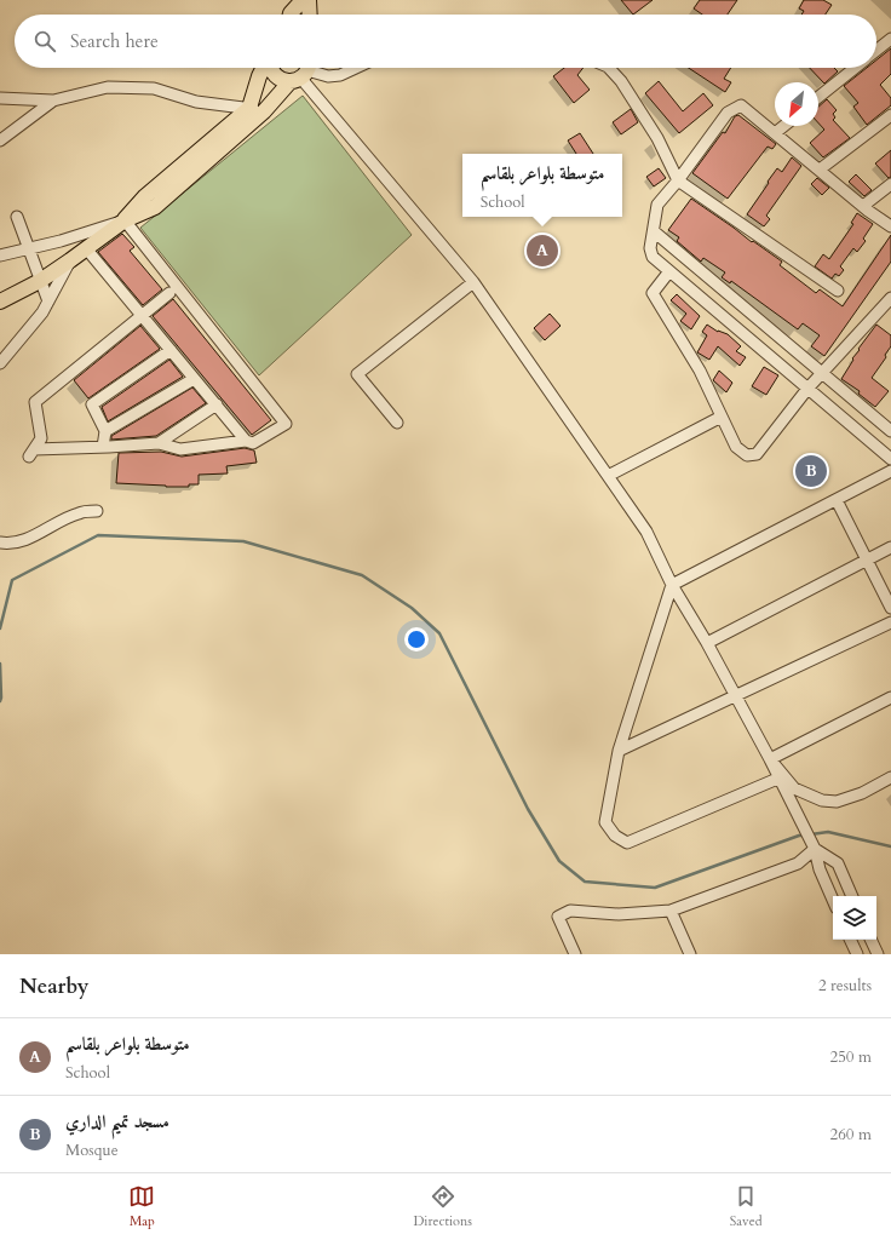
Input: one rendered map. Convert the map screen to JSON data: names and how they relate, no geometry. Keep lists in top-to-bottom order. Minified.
{"north":"bottom left","page":{"search":"Search here","popup":["متوسطة بلواعر بلقاسم","School"],"pins":["A","B"],"heading":["Nearby","2 results"],"list":[{"mark":"A","name":"متوسطة بلواعر بلقاسم","note":"School","value":"250 m"},{"mark":"B","name":"مسجد تميم الداري","note":"Mosque","value":"260 m"}],"nav":["Map","Directions","Saved"]}}
